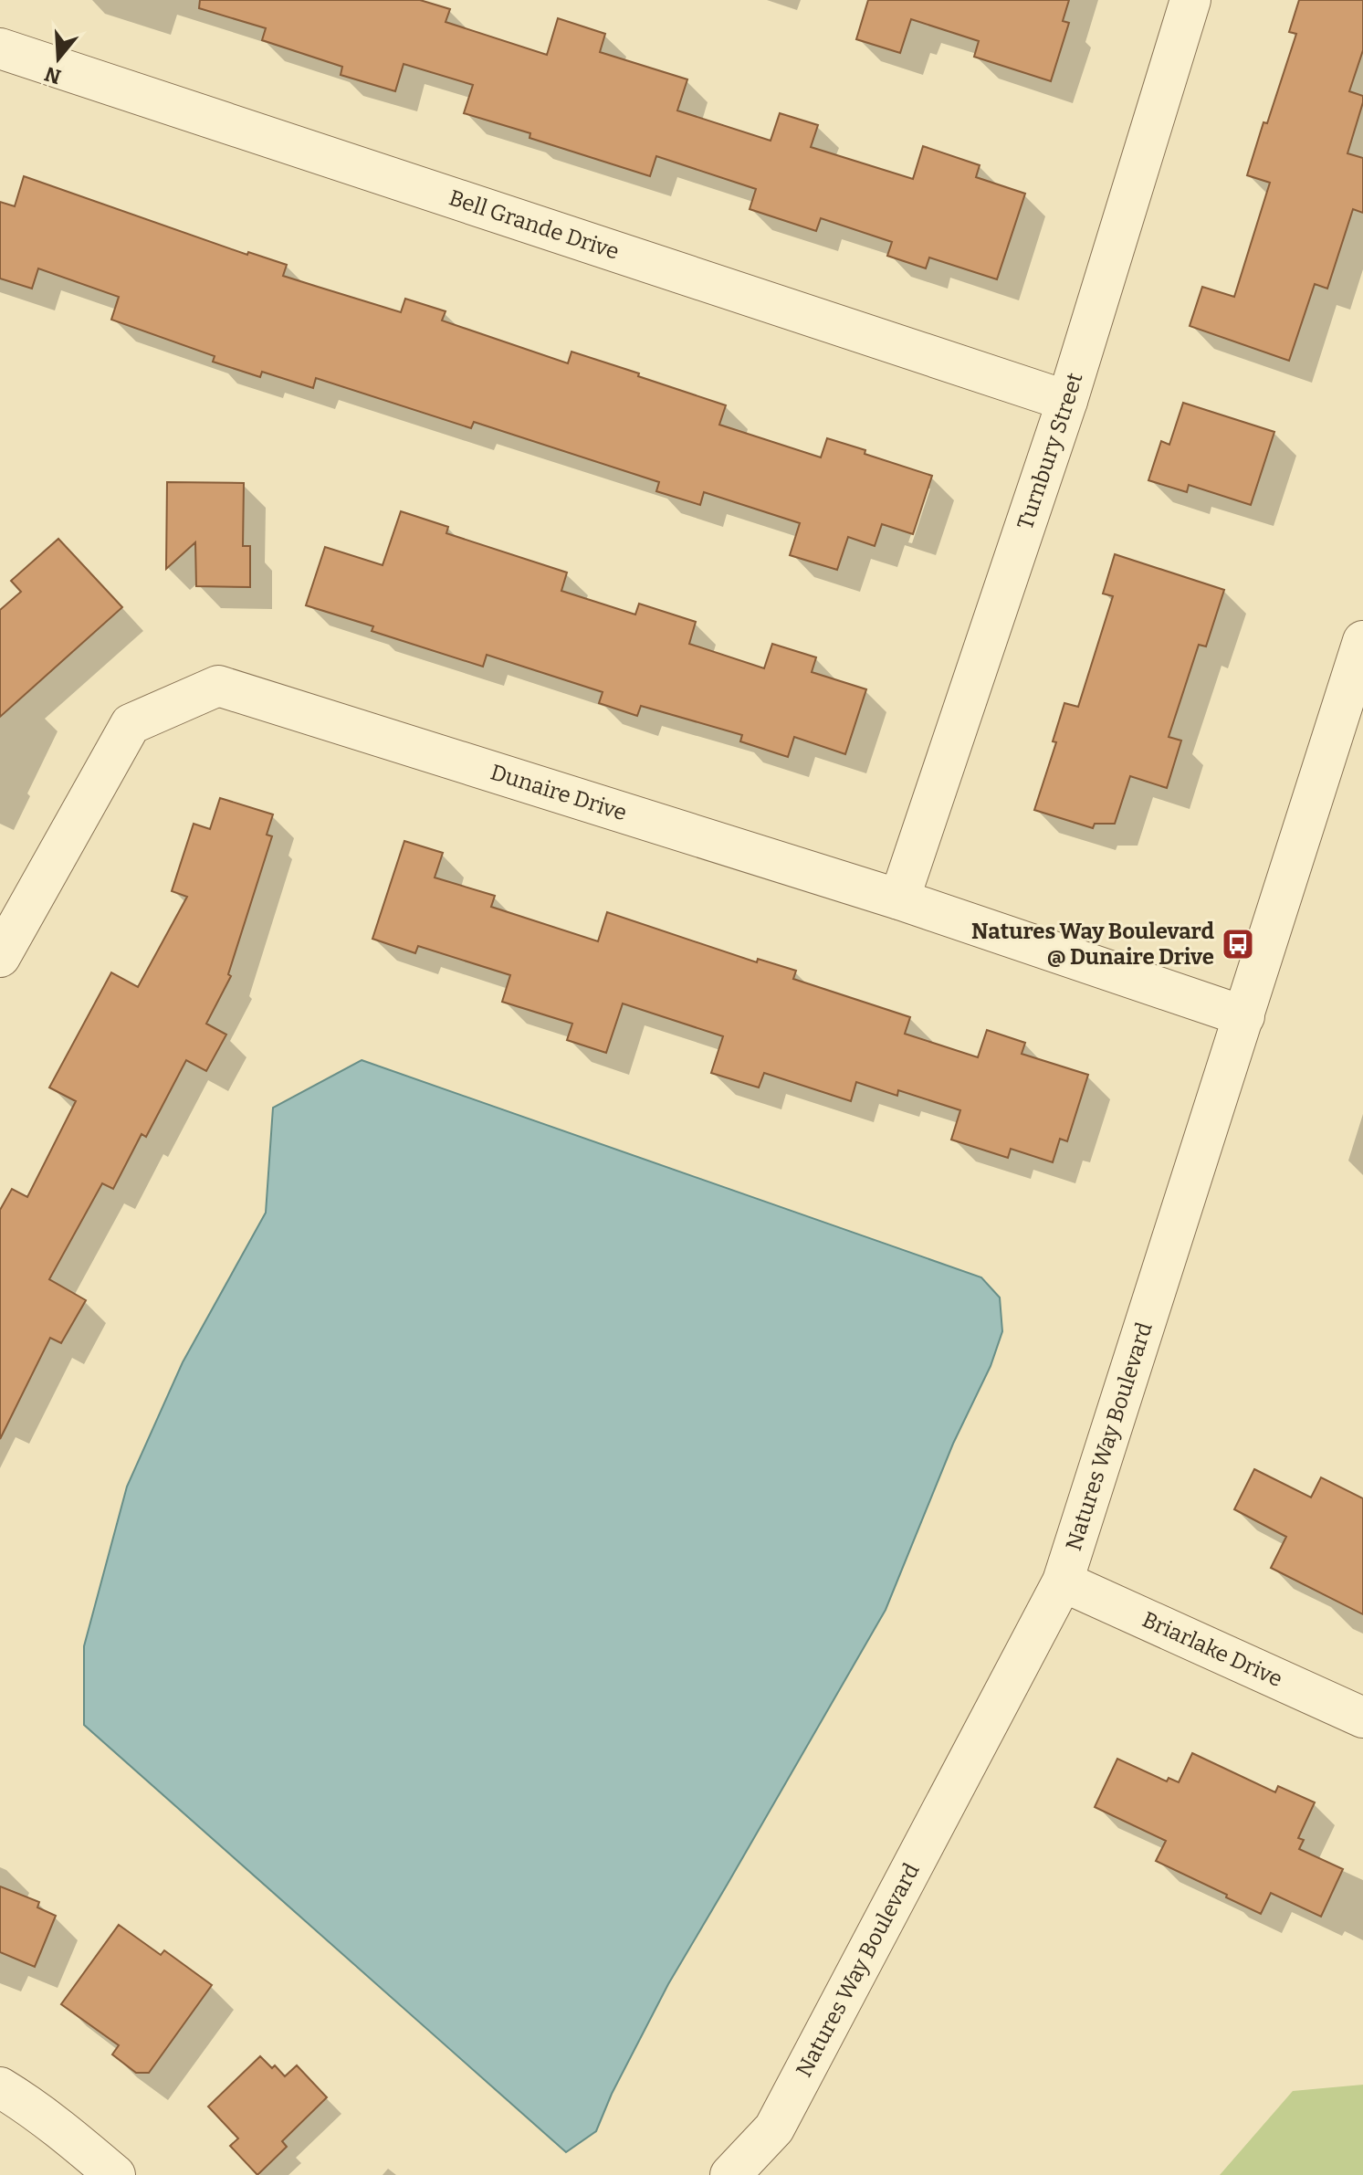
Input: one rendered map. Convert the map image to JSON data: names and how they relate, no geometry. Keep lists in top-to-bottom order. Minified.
{"streets":{"street":["Bell Grande Drive","Turnbury Street","Dunaire Drive","Natures Way Boulevard","Briarlake Drive"]},"crossings":[["Bell Grande Drive","Turnbury Street"],["Turnbury Street","Dunaire Drive"],["Dunaire Drive","Natures Way Boulevard"],["Natures Way Boulevard","Briarlake Drive"]],"places":{"bus stop":["Natures Way Boulevard @ Dunaire Drive"]},"north":"bottom"}
